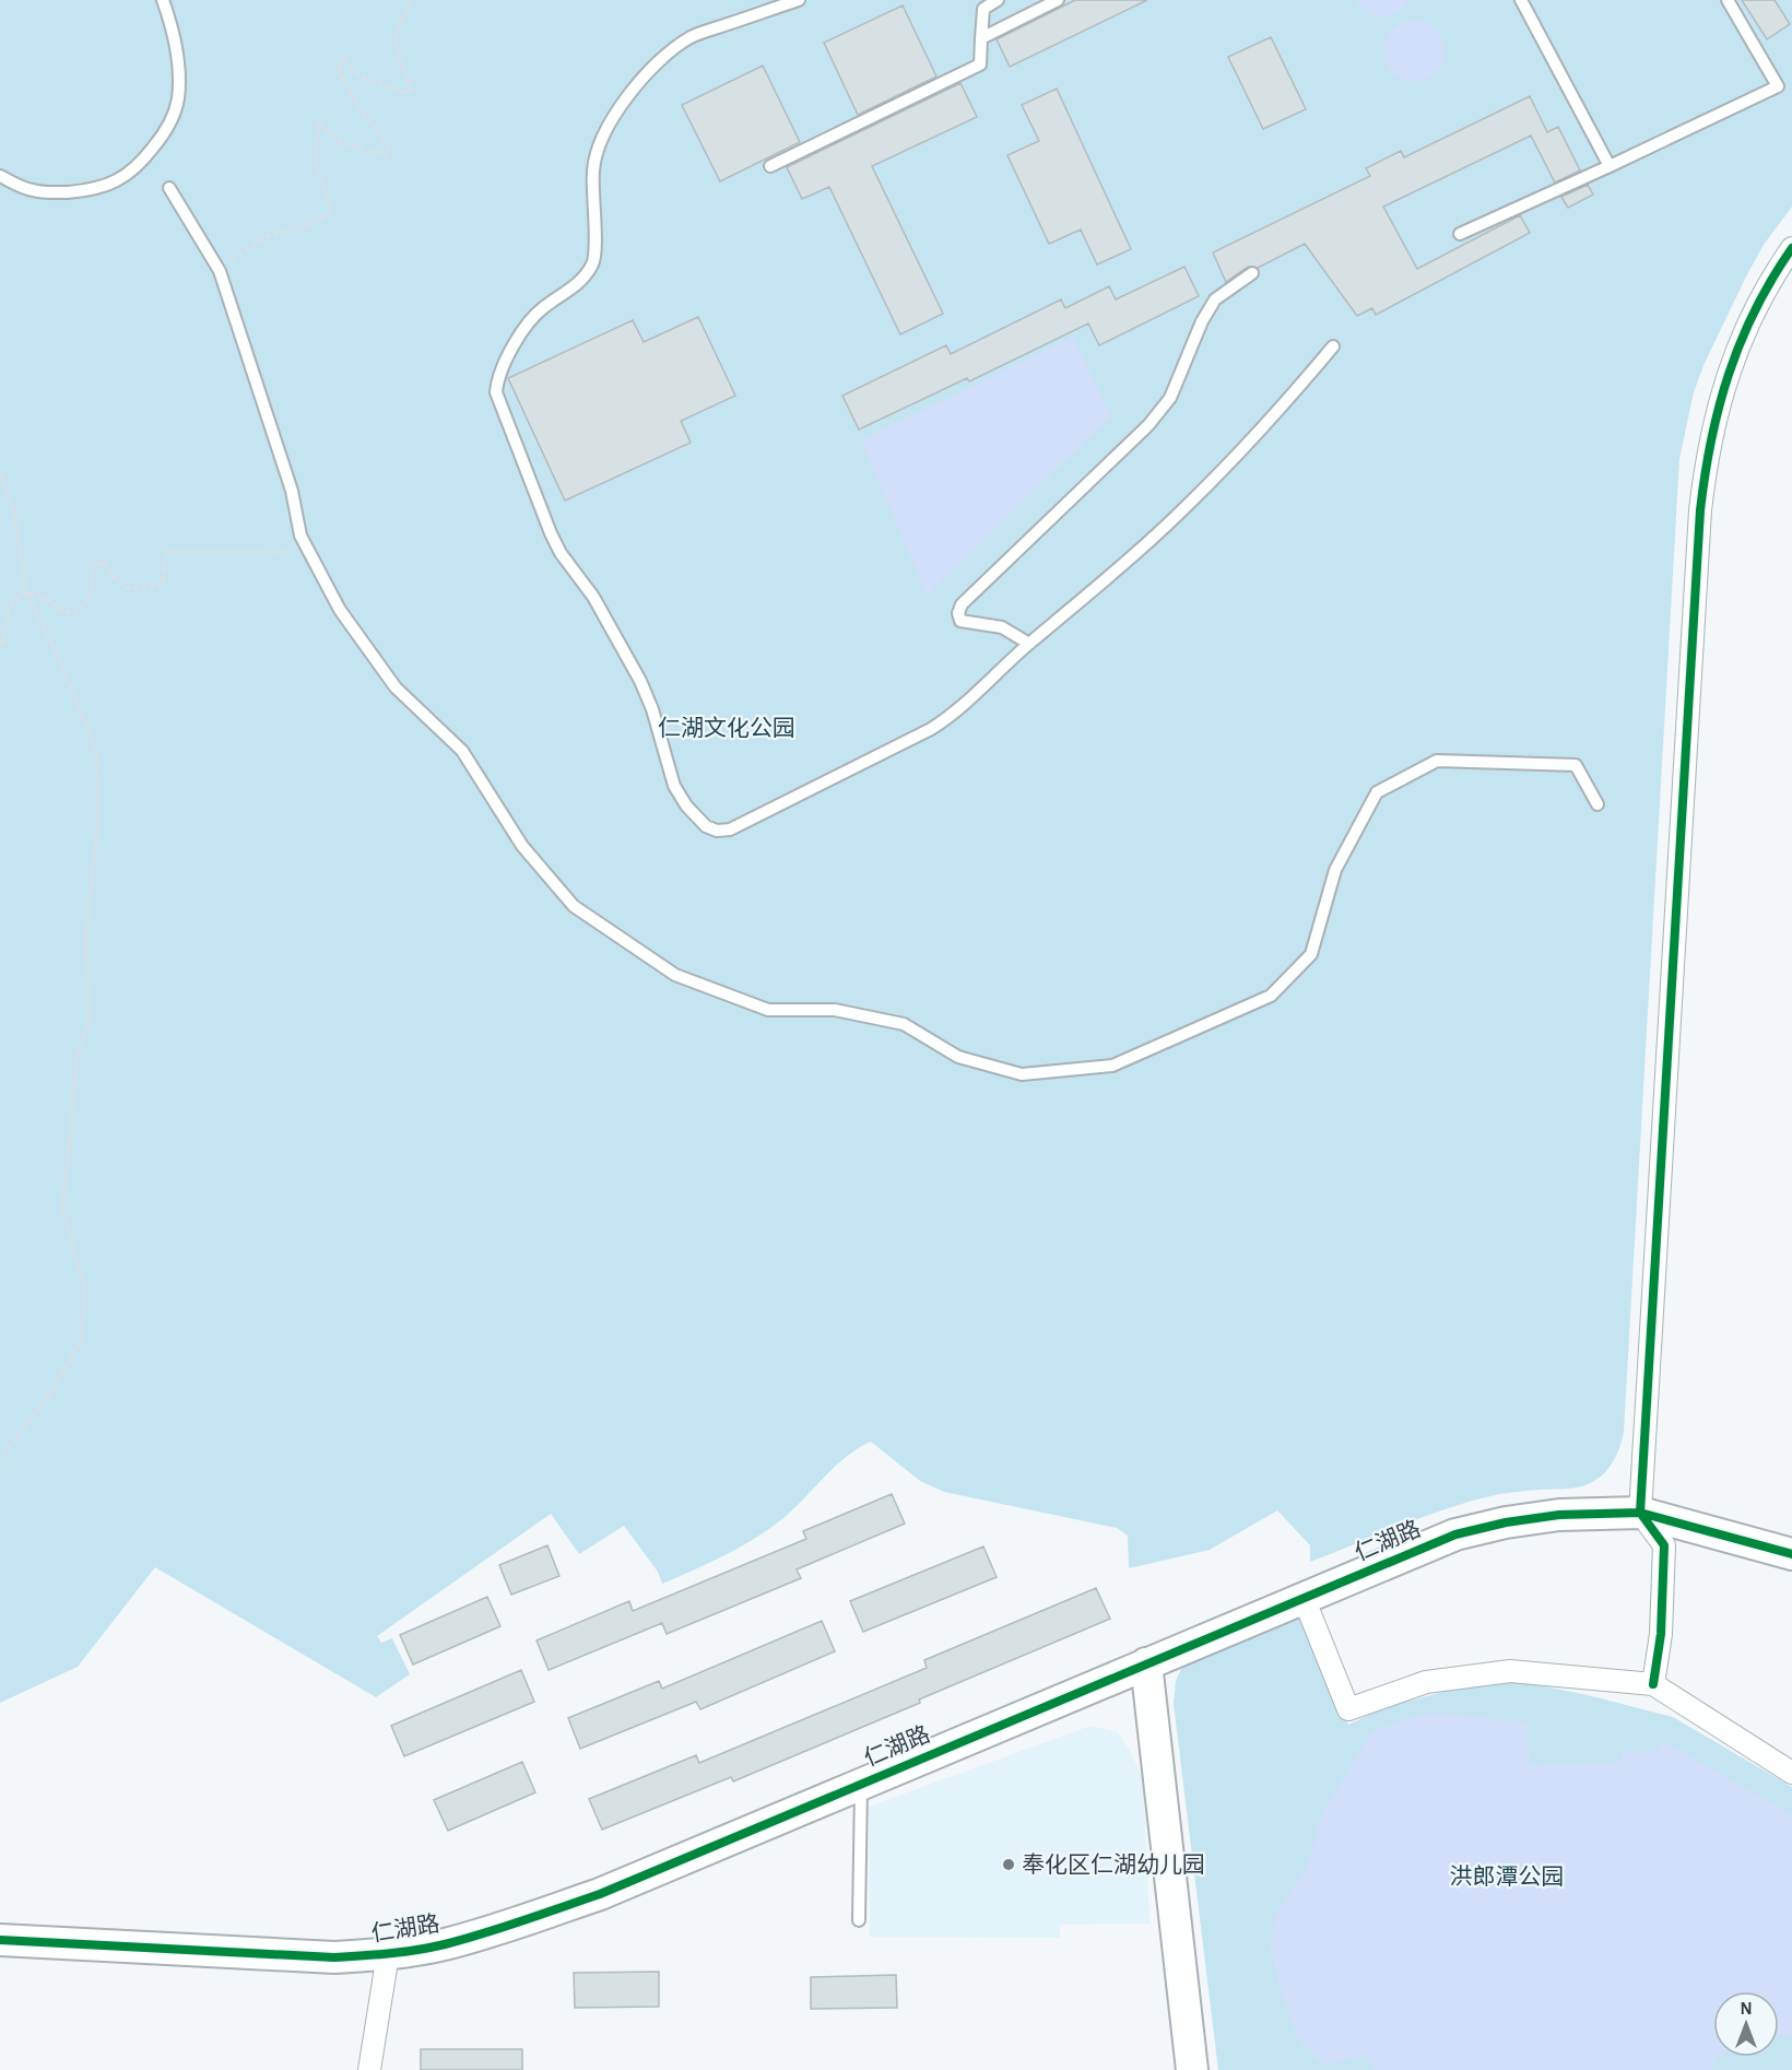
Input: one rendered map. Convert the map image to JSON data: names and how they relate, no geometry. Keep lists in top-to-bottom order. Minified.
{"streets":{"street":["仁湖路"]},"parks":["仁湖文化公园","洪郎潭公园"],"places":["奉化区仁湖幼儿园"],"north":"top"}
